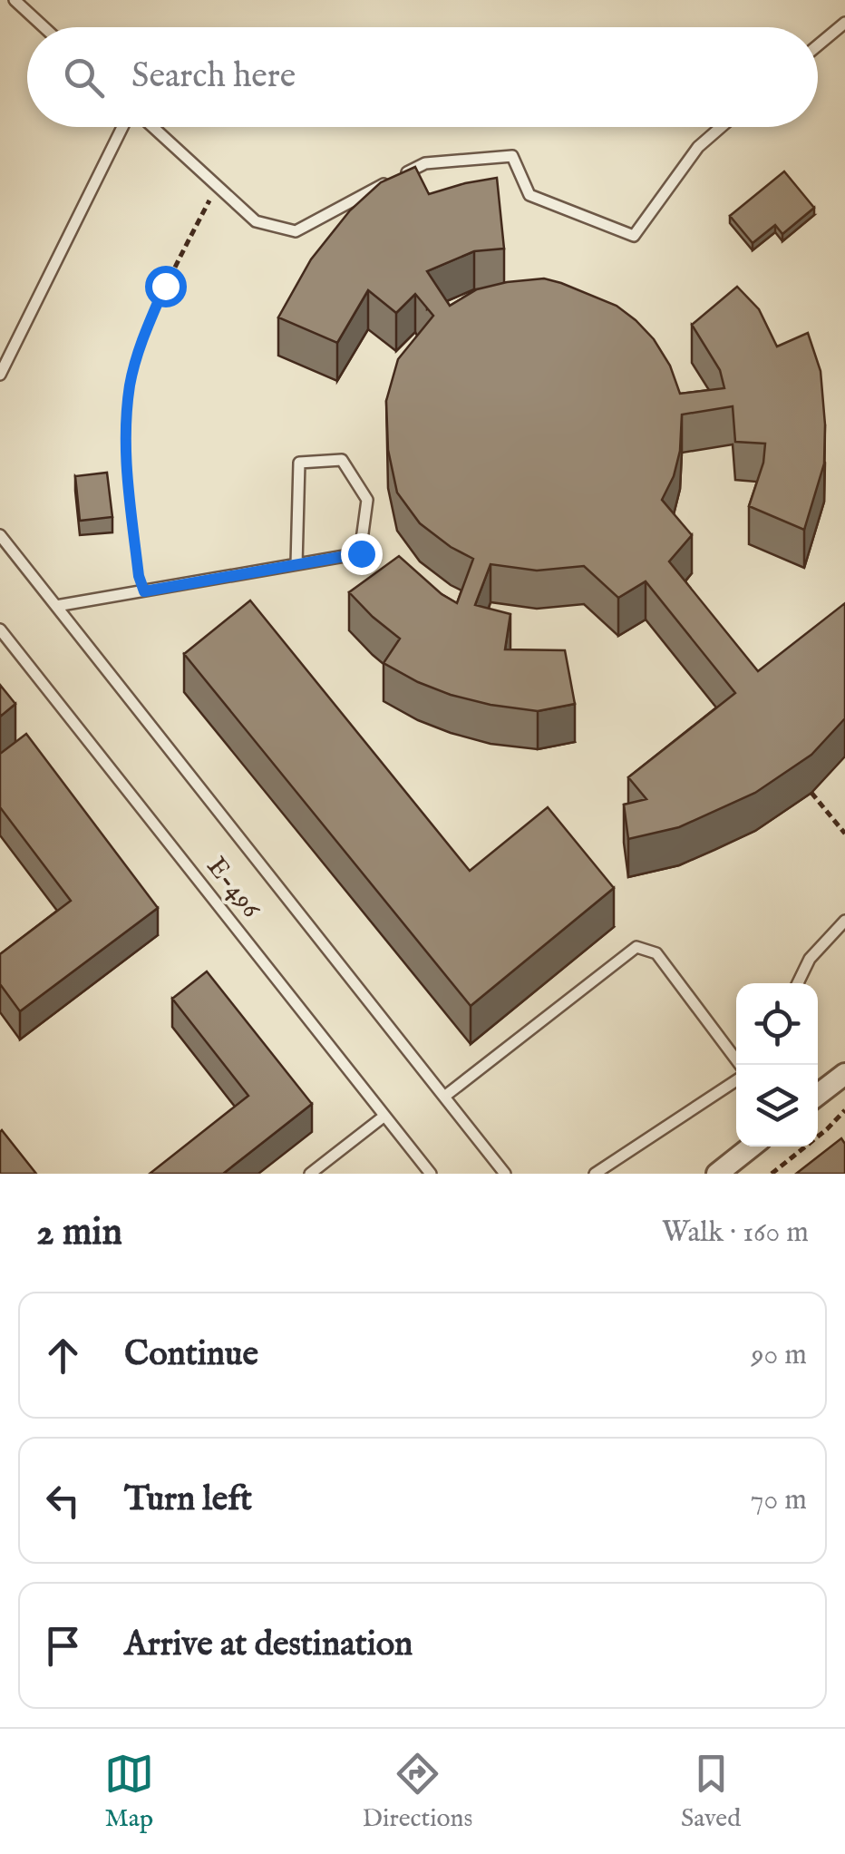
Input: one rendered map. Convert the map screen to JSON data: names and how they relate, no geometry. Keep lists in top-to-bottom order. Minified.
{"streets":{"lane":["E-496"]},"page":{"search":"Search here","heading":["2 min","Walk · 160 m"],"list":[["Continue","90 m"],["Turn left","70 m"],"Arrive at destination"],"nav":["Map","Directions","Saved"]}}
